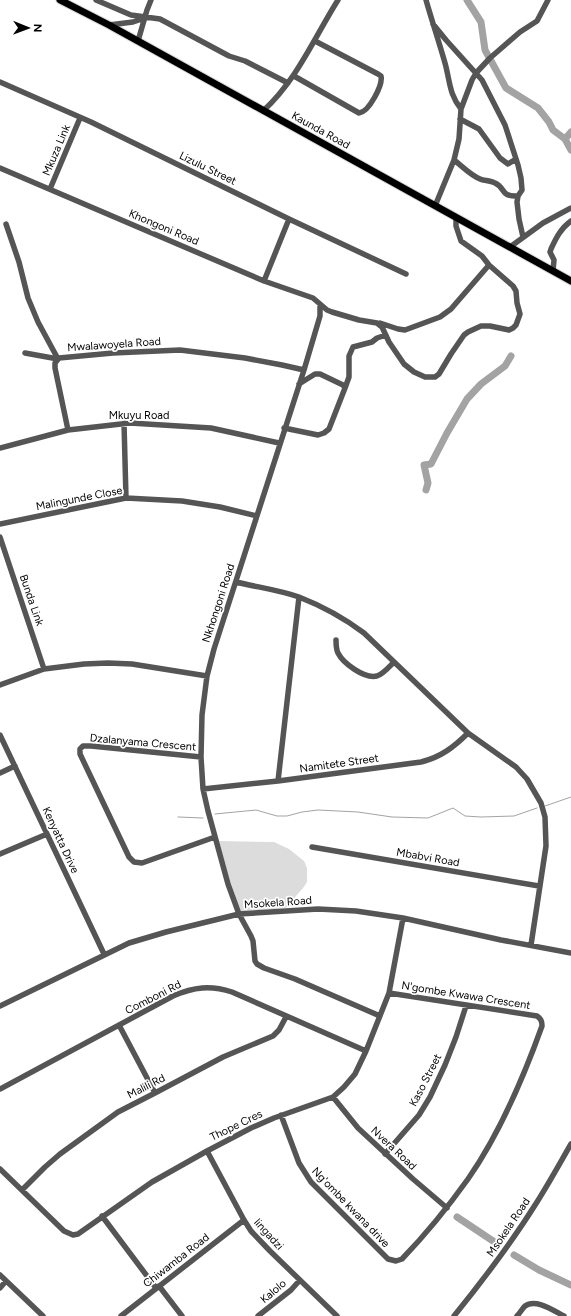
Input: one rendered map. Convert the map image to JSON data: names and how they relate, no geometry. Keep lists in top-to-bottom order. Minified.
{"streets":{"main road":["Kaunda Road"],"street":["Mkuza Link","Lizulu Street","Khongoni Road","Mwalawoyela Road","Mkuyu Road","Malingunde Close","Bunda Link","Nkhongoni Road","Dzalanyama Crescent","Namitete Street","Kenyatta Drive","Mbabvi Road","Msokela Road","N'gombe Kwawa Crescent","Comboni Rd","Kaso Street","Malili Rd","Thope Cres","Nvera Road","Ng'ombe kwana drive","lingadzi","Chiwamba Road","Kalolo"]},"crossings":[["Mkuza Link","Lizulu Street"],["Mkuza Link","Khongoni Road"],["Khongoni Road","Nkhongoni Road"],["Mwalawoyela Road","Mkuyu Road"],["Mwalawoyela Road","Nkhongoni Road"],["Mkuyu Road","Nkhongoni Road"],["Malingunde Close","Nkhongoni Road"],["Nkhongoni Road","Dzalanyama Crescent"],["Nkhongoni Road","Namitete Street"],["Nkhongoni Road","Msokela Road"],["Nkhongoni Road","Thope Cres"],["Kenyatta Drive","Msokela Road"],["Msokela Road","Thope Cres"],["N'gombe Kwawa Crescent","Kaso Street"],["N'gombe Kwawa Crescent","Thope Cres"],["N'gombe Kwawa Crescent","Nvera Road"],["N'gombe Kwawa Crescent","Ng'ombe kwana drive"],["Comboni Rd","Malili Rd"],["Comboni Rd","Thope Cres"],["Kaso Street","Nvera Road"],["Malili Rd","Thope Cres"],["Thope Cres","Nvera Road"],["Thope Cres","Ng'ombe kwana drive"],["Thope Cres","lingadzi"],["Nvera Road","Ng'ombe kwana drive"],["lingadzi","Chiwamba Road"],["lingadzi","Kalolo"]],"north":"right"}
